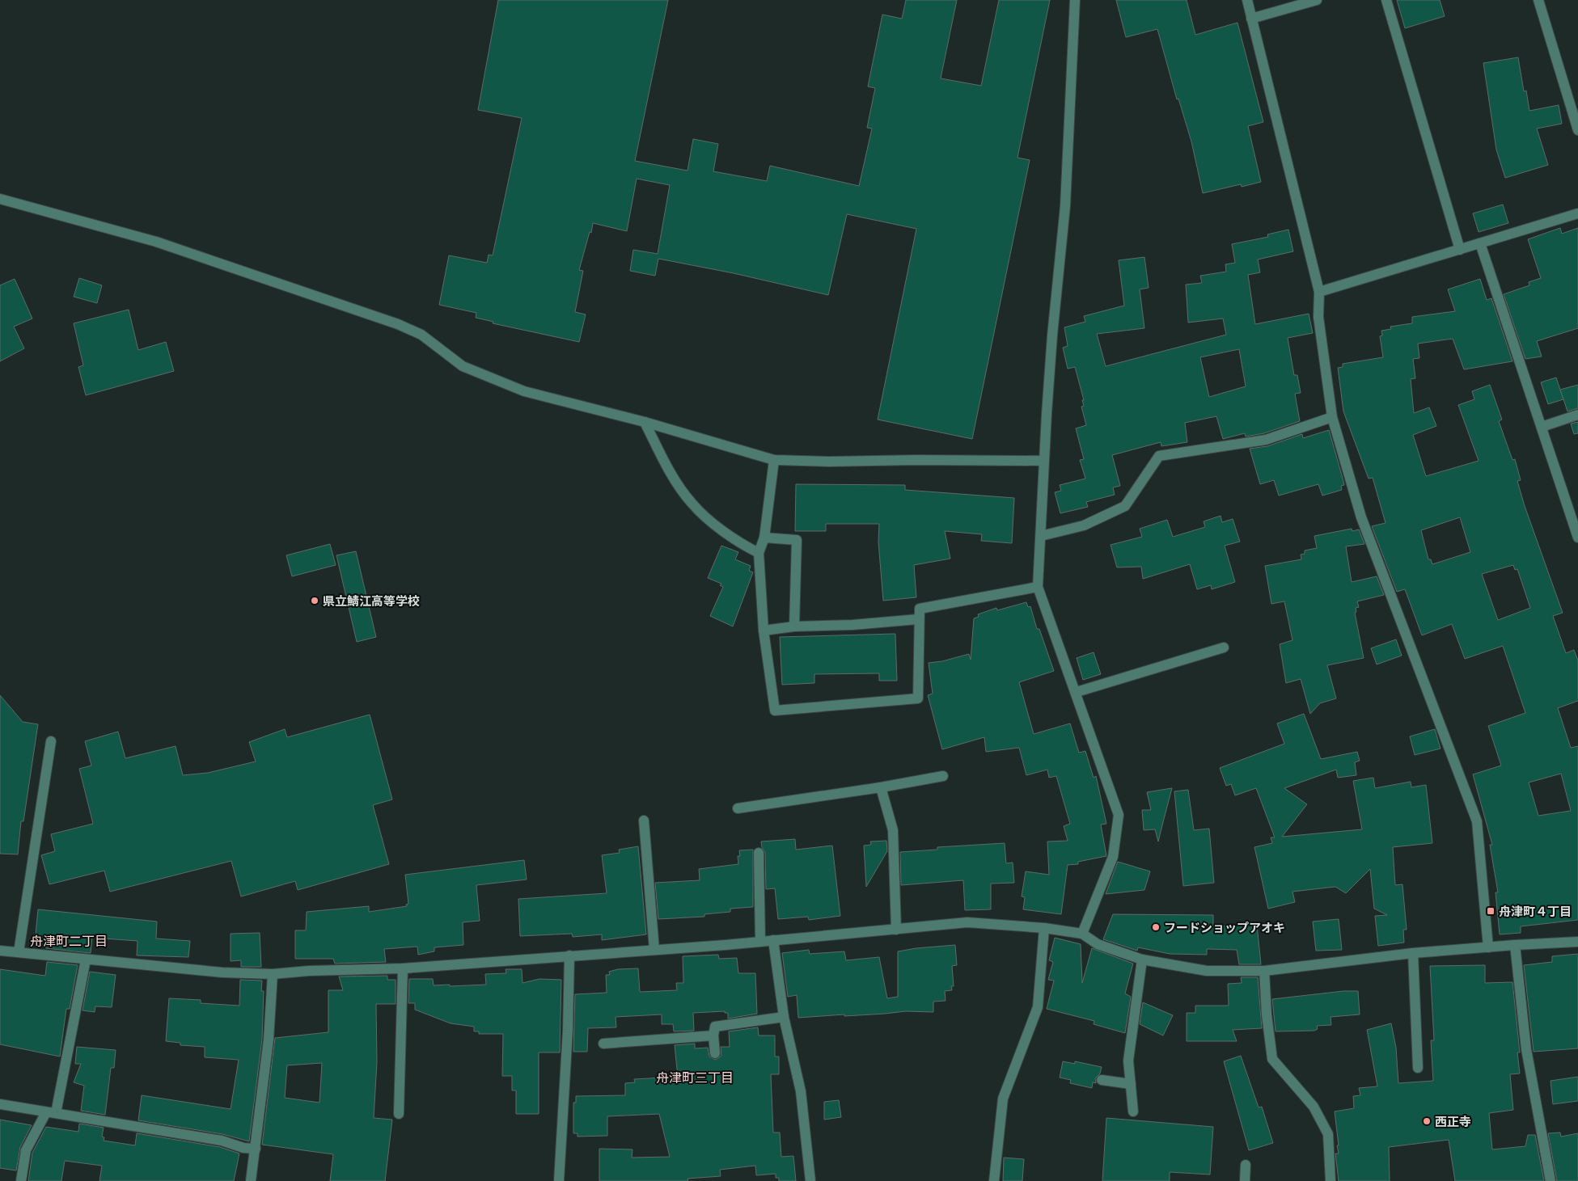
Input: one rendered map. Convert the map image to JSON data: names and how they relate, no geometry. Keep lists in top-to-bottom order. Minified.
{"districts":["舟津町二丁目","舟津町三丁目"],"places":{"other":["県立鯖江高等学校","フードショップアオキ","西正寺"],"transit":["舟津町４丁目"]}}
